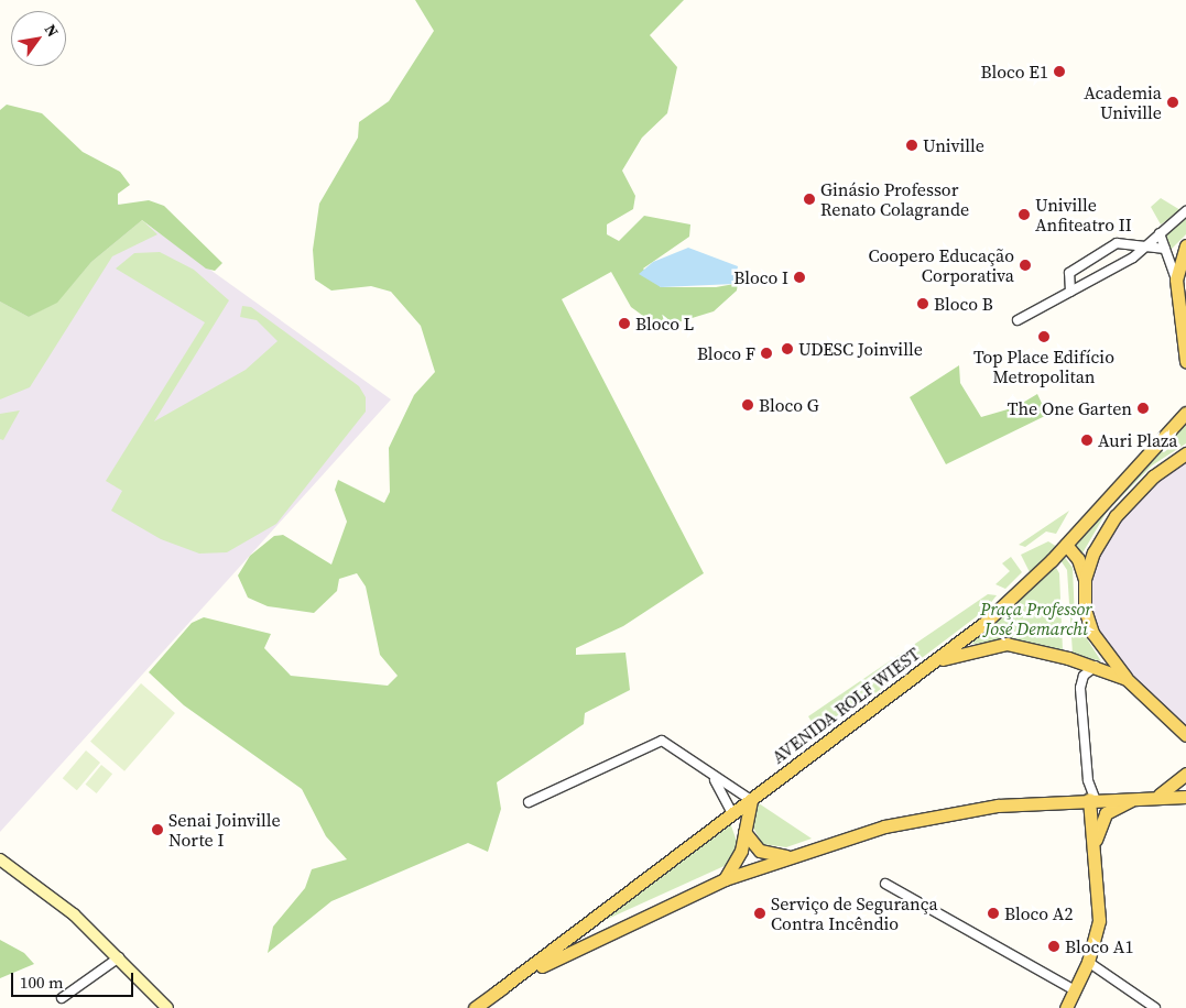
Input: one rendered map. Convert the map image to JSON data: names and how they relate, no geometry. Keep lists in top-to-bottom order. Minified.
{"streets":{"main road":["AVENIDA ROLF WIEST"]},"parks":["Praça Professor José Demarchi"],"places":["Bloco E1","Academia Univille","Univille","Ginásio Professor Renato Colagrande","Univille Anfiteatro II","Coopero Educação Corporativa","Bloco I","Bloco B","Bloco L","Top Place Edifício Metropolitan","UDESC Joinville","Bloco F","Bloco G","The One Garten","Auri Plaza","Senai Joinville Norte I","Serviço de Segurança Contra Incêndio","Bloco A2","Bloco A1"],"scale_bar":"100 m","north":"top right"}
